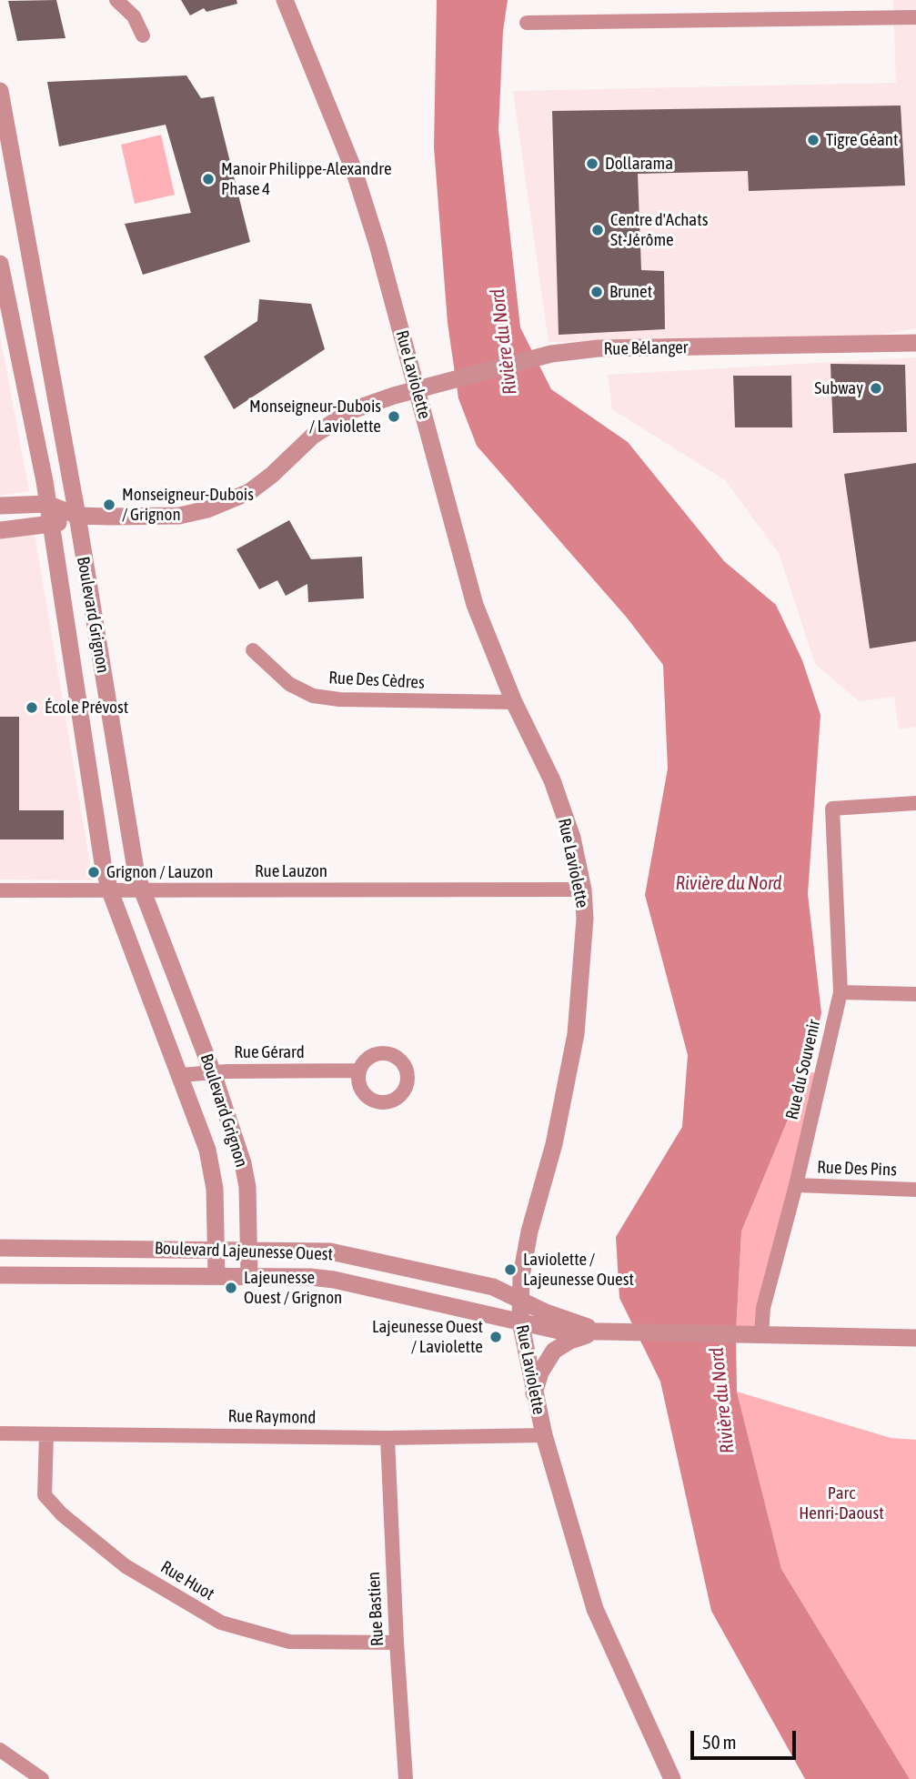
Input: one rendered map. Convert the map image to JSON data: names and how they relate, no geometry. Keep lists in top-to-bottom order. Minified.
{"streets":{"street":["Rue Bélanger","Rue Laviolette","Boulevard Grignon","Rue Des Cèdres","Rue Lauzon","Rue Gérard","Rue du Souvenir","Rue Des Pins","Boulevard Lajeunesse Ouest","Rue Raymond","Rue Huot","Rue Bastien"]},"crossings":[["Rue Bélanger","Rue Laviolette"],["Rue Bélanger","Boulevard Grignon"],["Rue Laviolette","Rue Des Cèdres"],["Rue Laviolette","Rue Lauzon"],["Rue Laviolette","Boulevard Lajeunesse Ouest"],["Rue Laviolette","Rue Raymond"],["Boulevard Grignon","Rue Lauzon"],["Boulevard Grignon","Rue Gérard"],["Boulevard Grignon","Boulevard Lajeunesse Ouest"],["Rue du Souvenir","Rue Des Pins"],["Rue Raymond","Rue Huot"],["Rue Raymond","Rue Bastien"],["Rue Huot","Rue Bastien"]],"water":["Rivière du Nord"],"parks":["Parc Henri-Daoust"],"places":["Tigre Géant","Dollarama","Manoir Philippe-Alexandre Phase 4","Centre d'Achats St-Jérôme","Brunet","Subway","Monseigneur-Dubois / Laviolette","Monseigneur-Dubois / Grignon","École Prévost","Grignon / Lauzon","Laviolette / Lajeunesse Ouest","Lajeunesse Ouest / Grignon","Lajeunesse Ouest / Laviolette"],"scale_bar":"50 m"}
